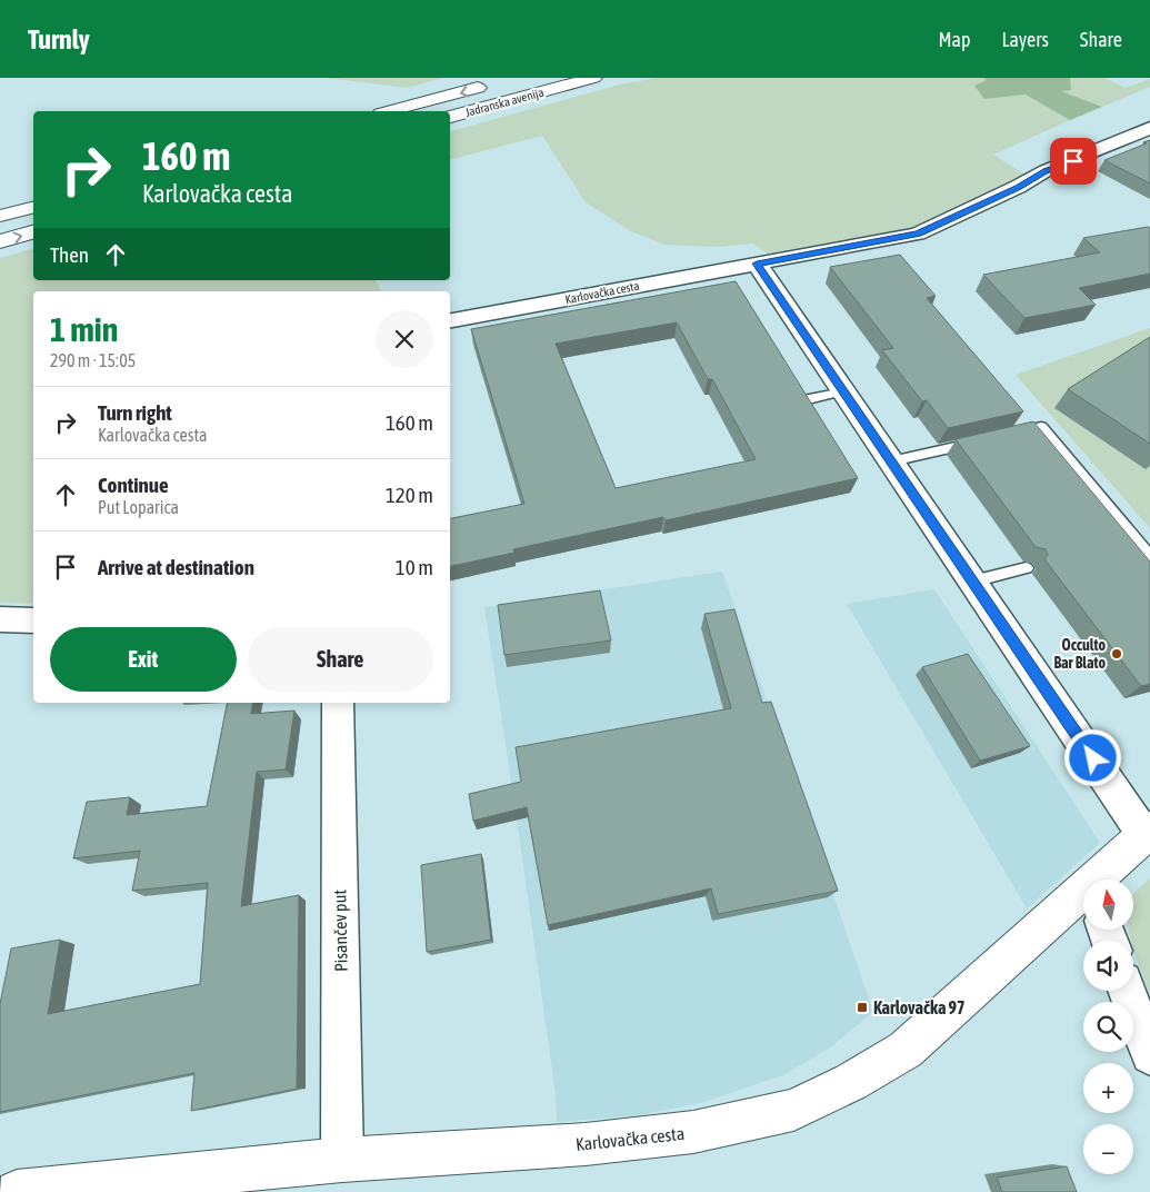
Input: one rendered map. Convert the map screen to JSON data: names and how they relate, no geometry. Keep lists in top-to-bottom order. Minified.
{"streets":{"street":["Jadranska avenija","Karlovačka cesta","Pisančev put"]},"crossings":[["Karlovačka cesta","Pisančev put"]],"places":{"other":["Occulto Bar Blato"],"transit":["Karlovačka 97"]},"north":"top","page":{"header":"Turnly","nav":["Map","Layers","Share"],"turn":["160 m","Karlovačka cesta"],"then":"Then","heading":["1 min","290 m · 15:05"],"list":[{"name":"Turn right","note":"Karlovačka cesta","value":"160 m"},{"name":"Continue","note":"Put Loparica","value":"120 m"},{"name":"Arrive at destination","value":"10 m"}],"buttons":["Exit","Share"],"map_buttons":["+","−"]}}
